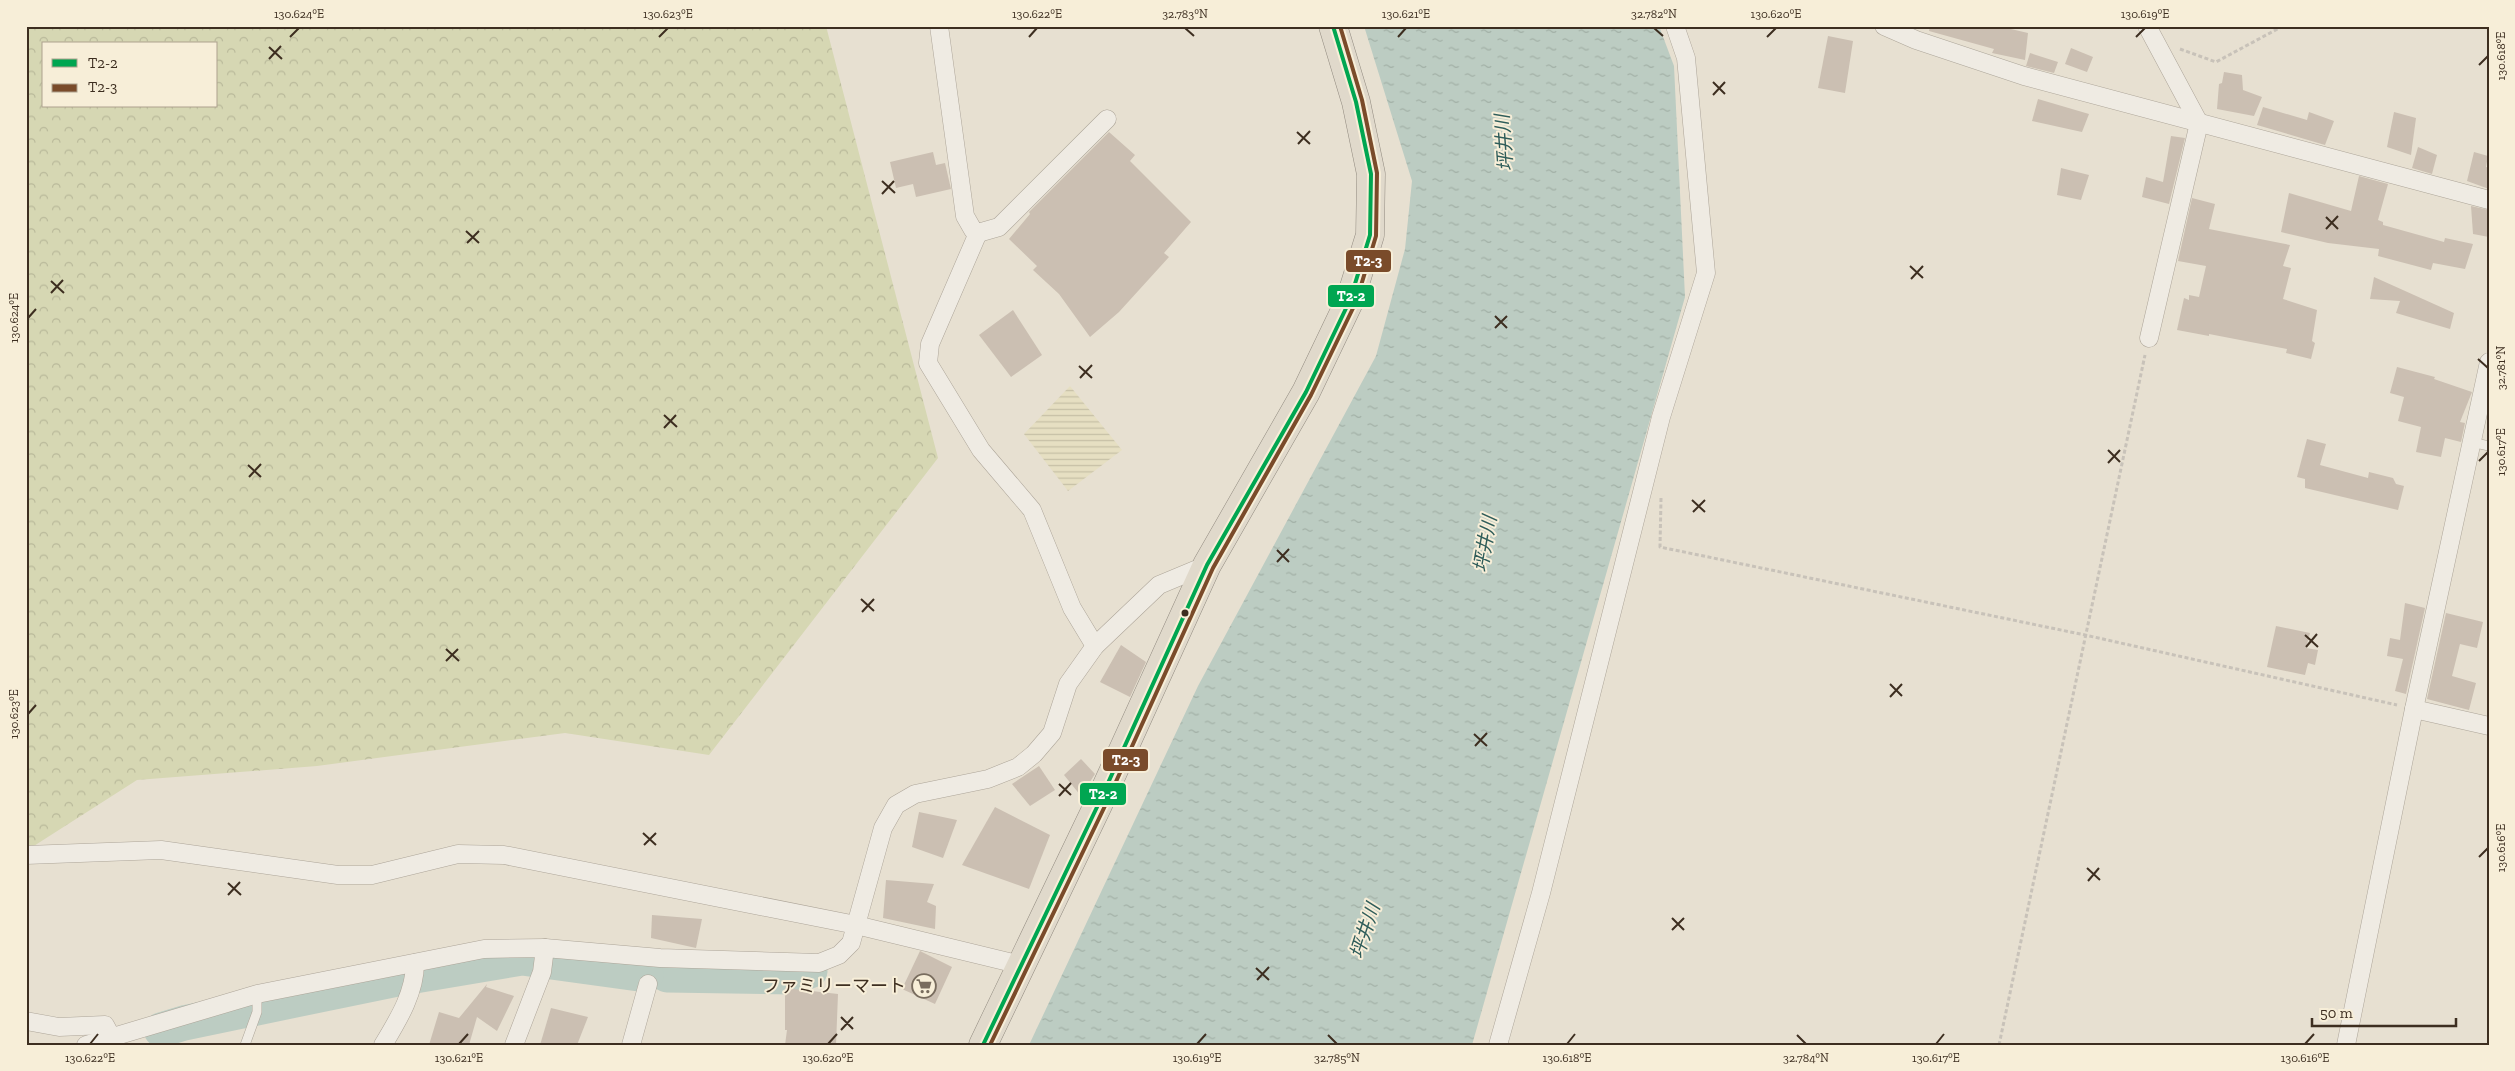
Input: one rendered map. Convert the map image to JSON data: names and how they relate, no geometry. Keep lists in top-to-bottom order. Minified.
{"water":["坪井川"],"places":{"supermarket":["ファミリーマート"]},"lines":["transit line T2-2","transit line T2-3"],"legend":["T2-2","T2-3"],"scale_bar":"50 m","coordinates":["130.624°E","130.623°E","130.622°E","32.783°N","130.621°E","32.782°N","130.620°E","130.619°E","130.618°E","32.781°N","130.617°E","130.616°E","32.785°N","32.784°N"]}
